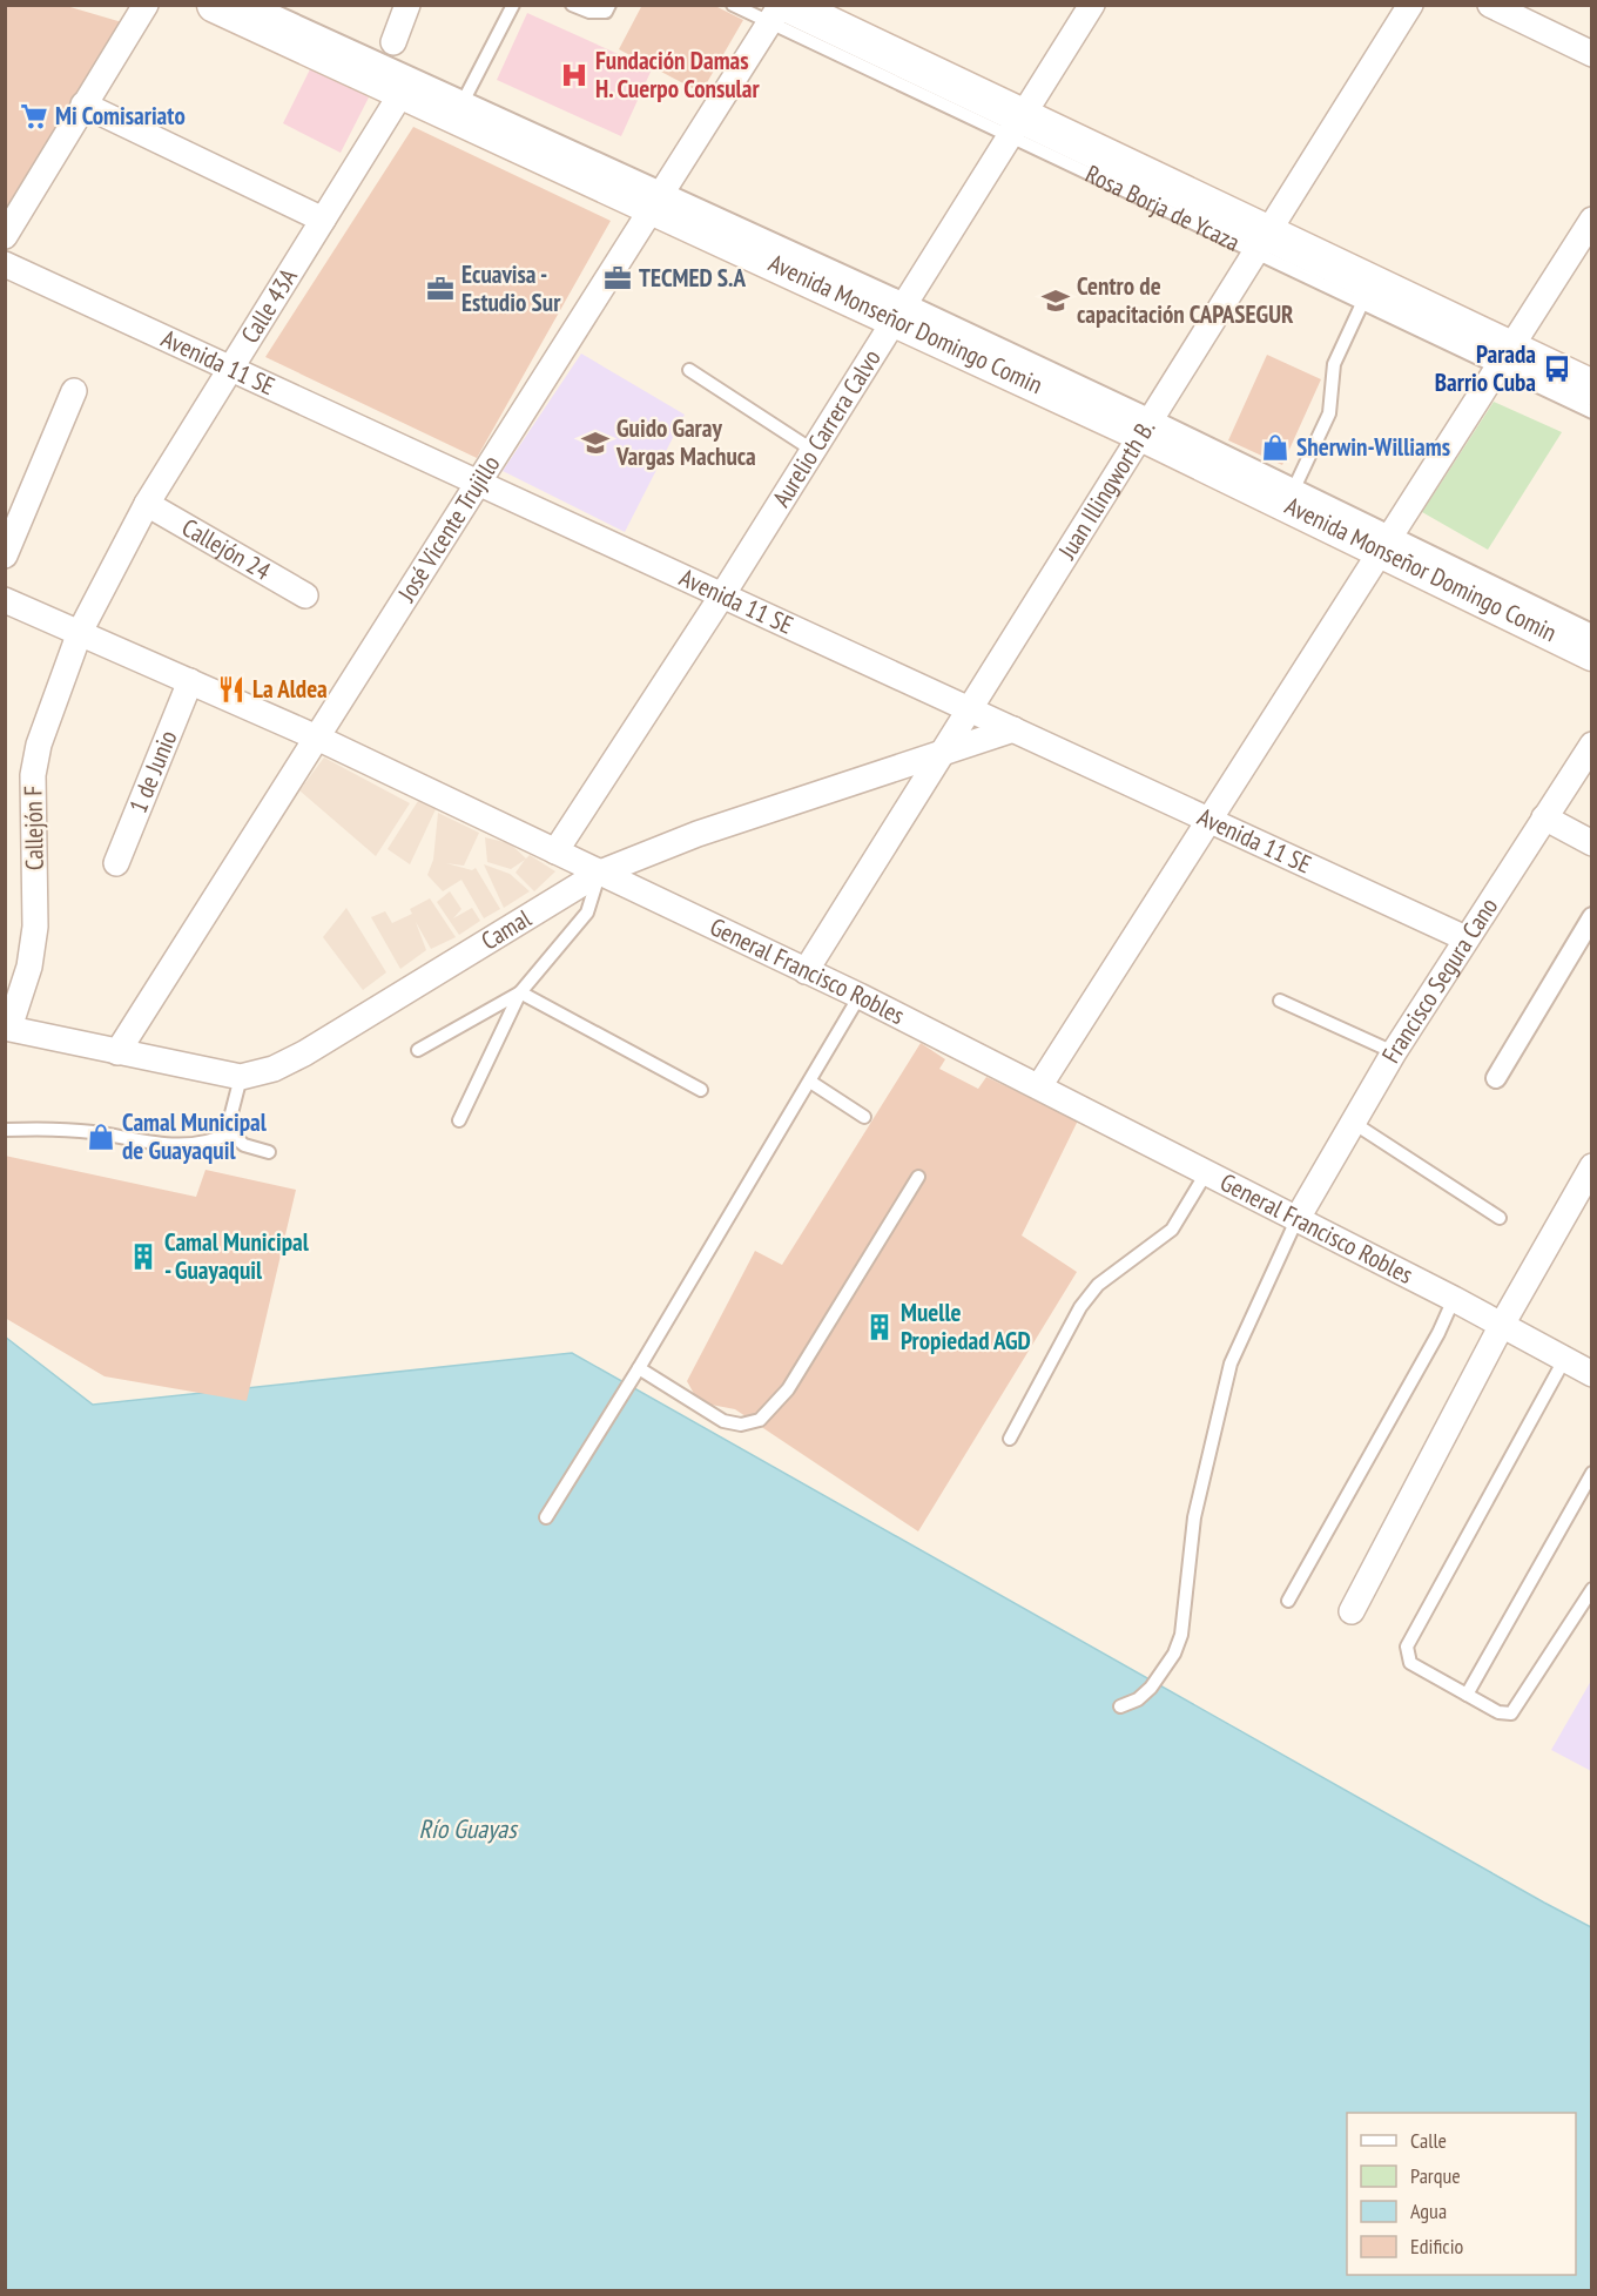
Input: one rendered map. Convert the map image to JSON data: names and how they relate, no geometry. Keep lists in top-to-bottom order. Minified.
{"streets":{"main road":["Rosa Borja de Ycaza","Avenida Monseñor Domingo Comin"],"street":["Calle 43A","Avenida 11 SE","Aurelio Carrera Calvo","Juan Illingworth B.","José Vicente Trujillo","Callejón 24","1 de Junio","Callejón F","Camal","General Francisco Robles","Francisco Segura Cano"]},"crossings":[["Rosa Borja de Ycaza","Aurelio Carrera Calvo"],["Rosa Borja de Ycaza","Juan Illingworth B."],["Rosa Borja de Ycaza","José Vicente Trujillo"],["Calle 43A","Avenida Monseñor Domingo Comin"],["Calle 43A","Avenida 11 SE"],["Calle 43A","Callejón 24"],["Calle 43A","Callejón F"],["Calle 43A","General Francisco Robles"],["Avenida Monseñor Domingo Comin","Aurelio Carrera Calvo"],["Avenida Monseñor Domingo Comin","Juan Illingworth B."],["Avenida Monseñor Domingo Comin","José Vicente Trujillo"],["Avenida 11 SE","Aurelio Carrera Calvo"],["Avenida 11 SE","Juan Illingworth B."],["Avenida 11 SE","José Vicente Trujillo"],["Avenida 11 SE","Camal"],["Avenida 11 SE","Francisco Segura Cano"],["Aurelio Carrera Calvo","General Francisco Robles"],["Juan Illingworth B.","Camal"],["Juan Illingworth B.","General Francisco Robles"],["José Vicente Trujillo","Camal"],["José Vicente Trujillo","General Francisco Robles"],["1 de Junio","General Francisco Robles"],["Callejón F","Camal"],["Callejón F","General Francisco Robles"],["Camal","General Francisco Robles"],["General Francisco Robles","Francisco Segura Cano"]],"water":["Río Guayas"],"places":{"hospital":["Fundación Damas H. Cuerpo Consular"],"supermarket":["Mi Comisariato"],"office":["TECMED S.A","Ecuavisa - Estudio Sur"],"school or university":["Centro de capacitación CAPASEGUR","Guido Garay Vargas Machuca"],"bus stop":["Parada Barrio Cuba"],"shop":["Sherwin-Williams","Camal Municipal de Guayaquil"],"restaurant":["La Aldea"],"building":["Camal Municipal - Guayaquil","Muelle Propiedad AGD"]},"legend":["Calle","Parque","Agua","Edificio"]}
